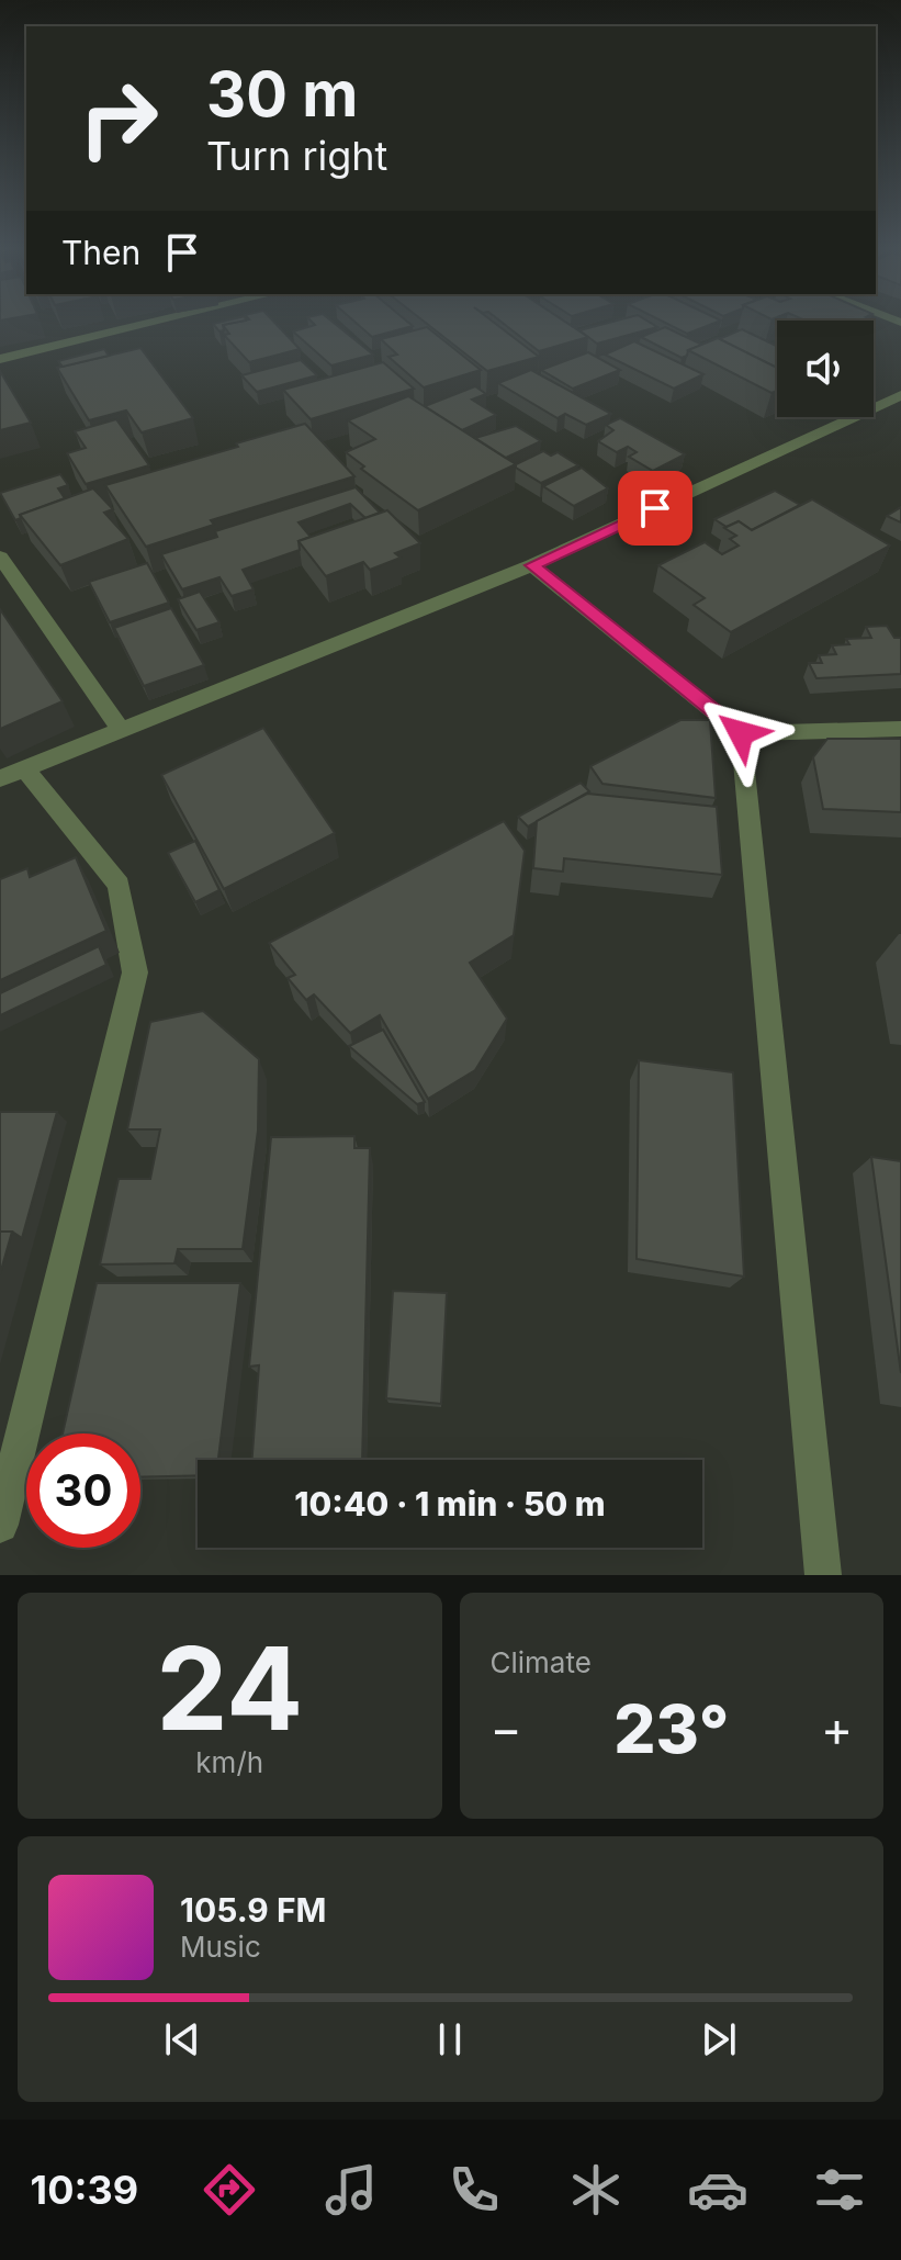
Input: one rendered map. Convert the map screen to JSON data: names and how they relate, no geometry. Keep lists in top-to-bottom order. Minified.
{"page":{"turn":["30 m","Turn right"],"then":"Then","limit":"30","trip":"10:40 · 1 min · 50 m","tile":[["24","km/h"],"Climate"],"heat":["−","23°","+"],"song":["105.9 FM","Music"],"tabs":"10:39"}}
